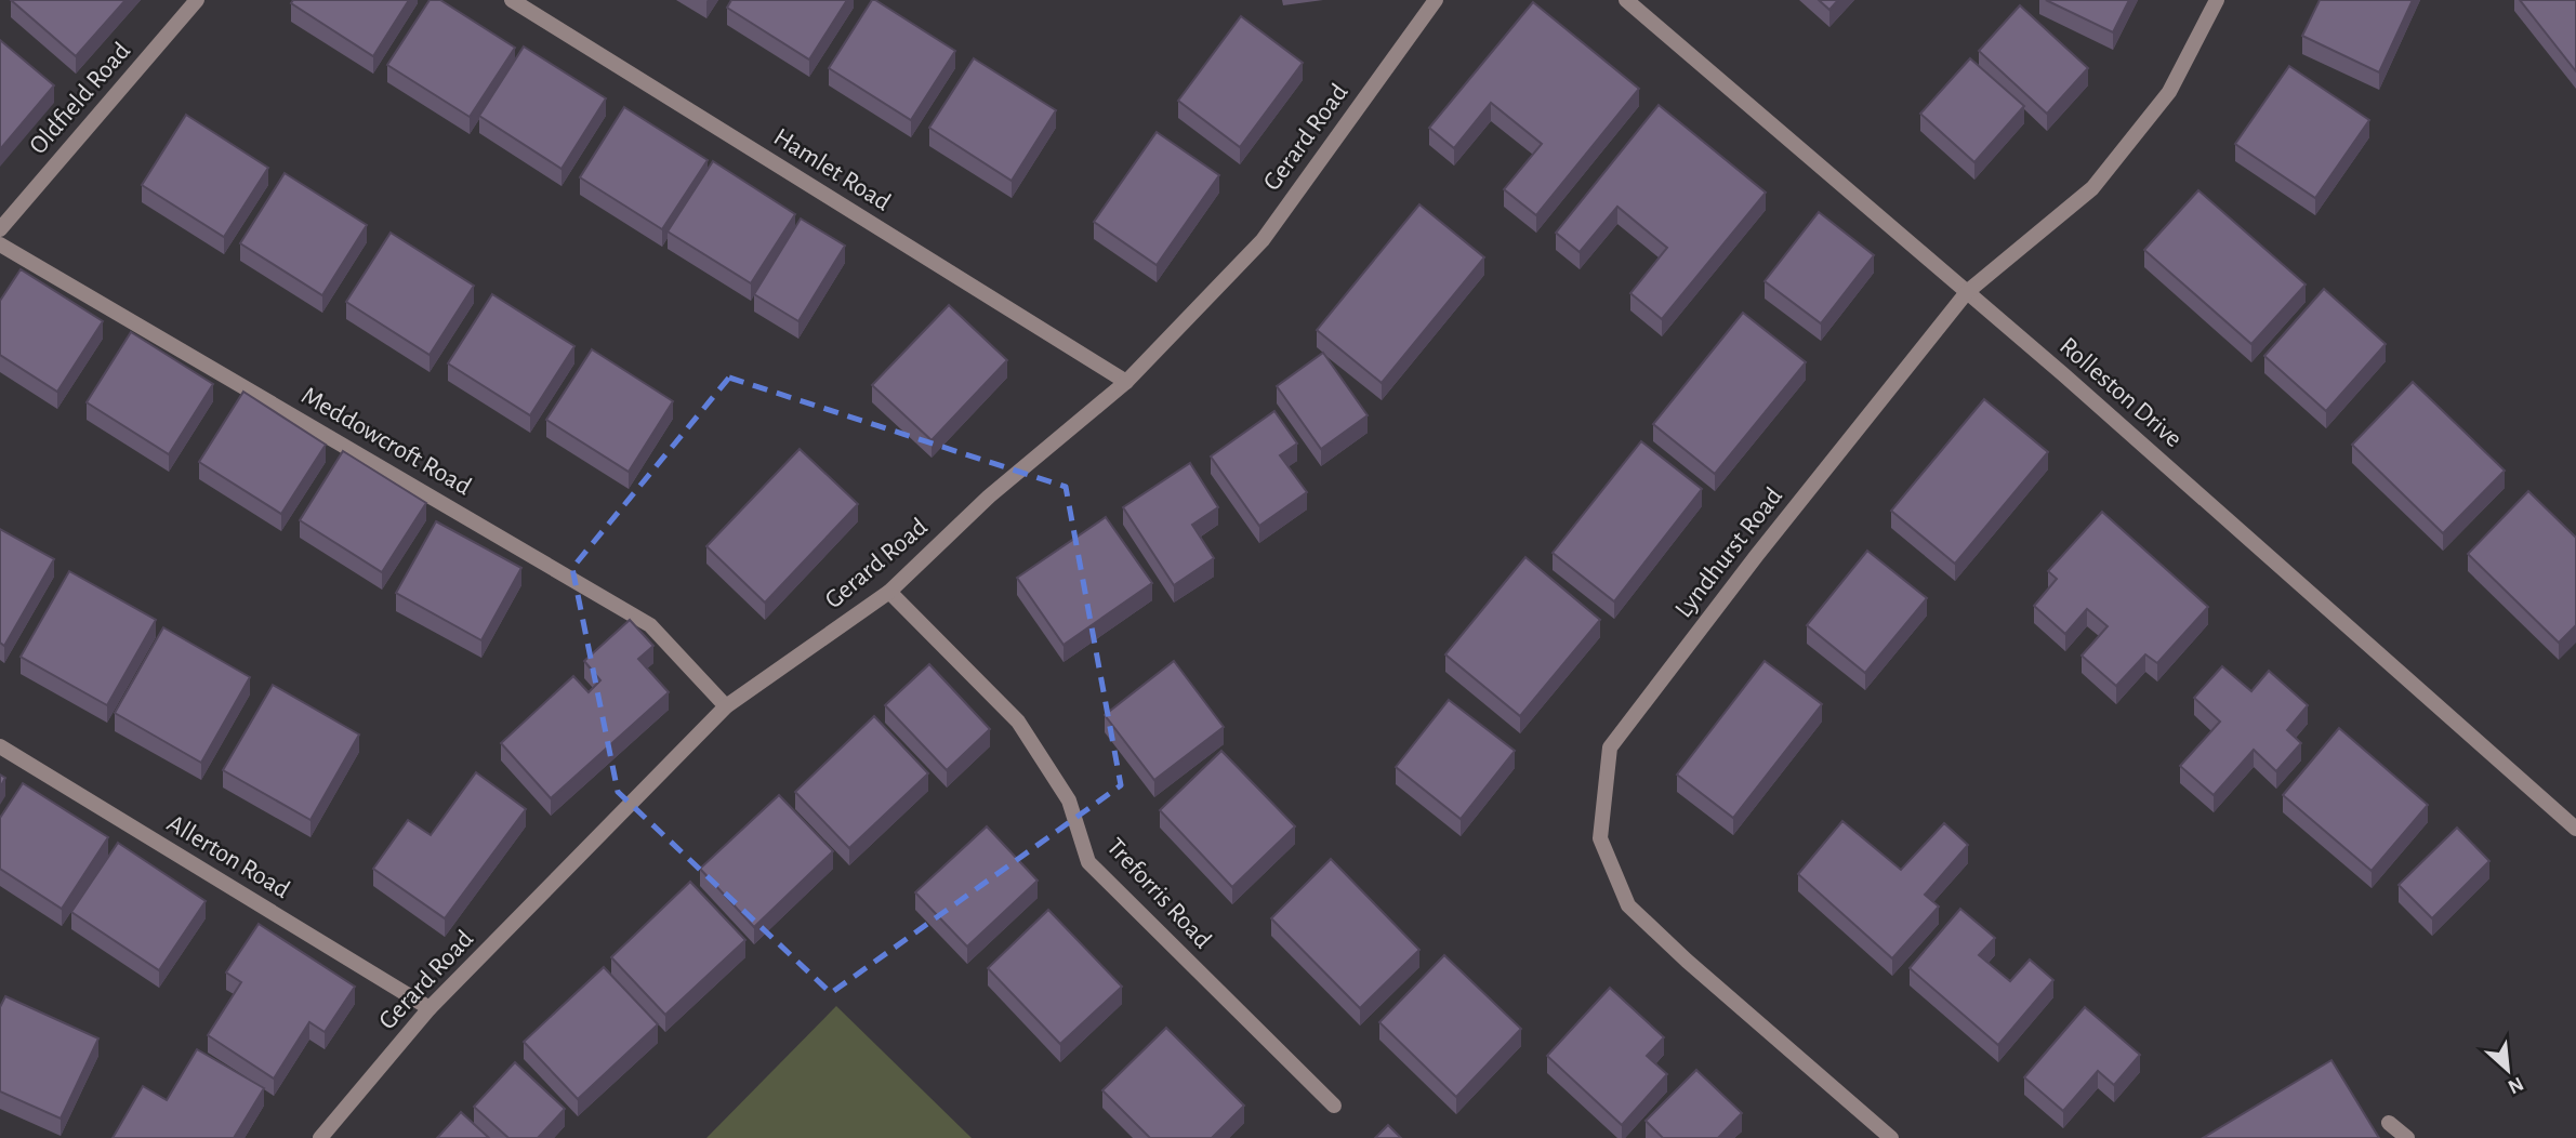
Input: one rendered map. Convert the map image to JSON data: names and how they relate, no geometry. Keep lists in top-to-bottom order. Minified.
{"streets":{"street":["Oldfield Road","Gerard Road","Hamlet Road","Rolleston Drive","Meddowcroft Road","Lyndhurst Road","Allerton Road","Treforris Road"]},"crossings":[["Gerard Road","Hamlet Road"],["Gerard Road","Meddowcroft Road"],["Gerard Road","Allerton Road"],["Gerard Road","Treforris Road"],["Rolleston Drive","Lyndhurst Road"]],"north":"bottom right"}
